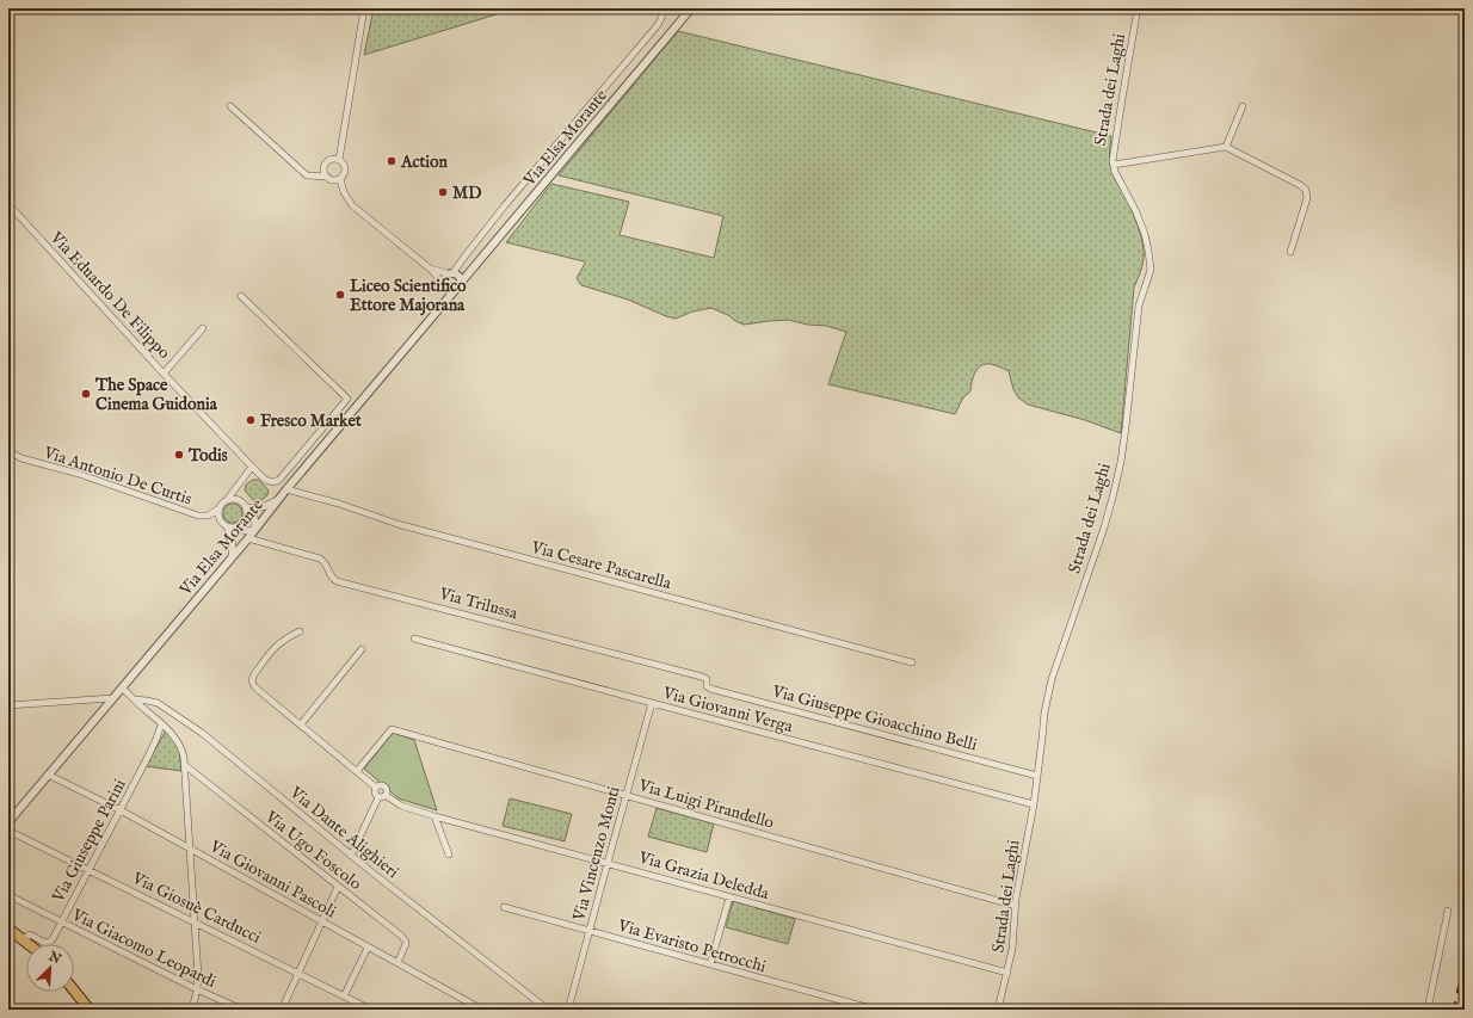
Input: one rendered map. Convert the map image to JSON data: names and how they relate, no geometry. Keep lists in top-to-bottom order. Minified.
{"streets":{"street":["Strada dei Laghi","Via Elsa Morante","Via Eduardo De Filippo","Via Antonio De Curtis","Via Cesare Pascarella","Via Trilussa","Via Giovanni Verga","Via Giuseppe Gioacchino Belli","Via Luigi Pirandello","Via Dante Alighieri","Via Giuseppe Parini","Via Ugo Foscolo","Via Vincenzo Monti","Via Grazia Deledda","Via Giovanni Pascoli","Via Giosuè Carducci","Via Evaristo Petrocchi","Via Giacomo Leopardi"]},"crossings":[["Strada dei Laghi","Via Giovanni Verga"],["Strada dei Laghi","Via Giuseppe Gioacchino Belli"],["Strada dei Laghi","Via Luigi Pirandello"],["Strada dei Laghi","Via Grazia Deledda"],["Via Elsa Morante","Via Cesare Pascarella"],["Via Elsa Morante","Via Trilussa"],["Via Elsa Morante","Via Giovanni Pascoli"],["Via Trilussa","Via Giuseppe Gioacchino Belli"],["Via Giovanni Verga","Via Vincenzo Monti"],["Via Luigi Pirandello","Via Vincenzo Monti"],["Via Giuseppe Parini","Via Giovanni Pascoli"],["Via Giuseppe Parini","Via Giosuè Carducci"],["Via Giuseppe Parini","Via Giacomo Leopardi"],["Via Ugo Foscolo","Via Giovanni Pascoli"],["Via Vincenzo Monti","Via Grazia Deledda"],["Via Vincenzo Monti","Via Evaristo Petrocchi"]],"places":["Action","MD","Liceo Scientifico Ettore Majorana","The Space Cinema Guidonia","Fresco Market","Todis"],"north":"top right"}
